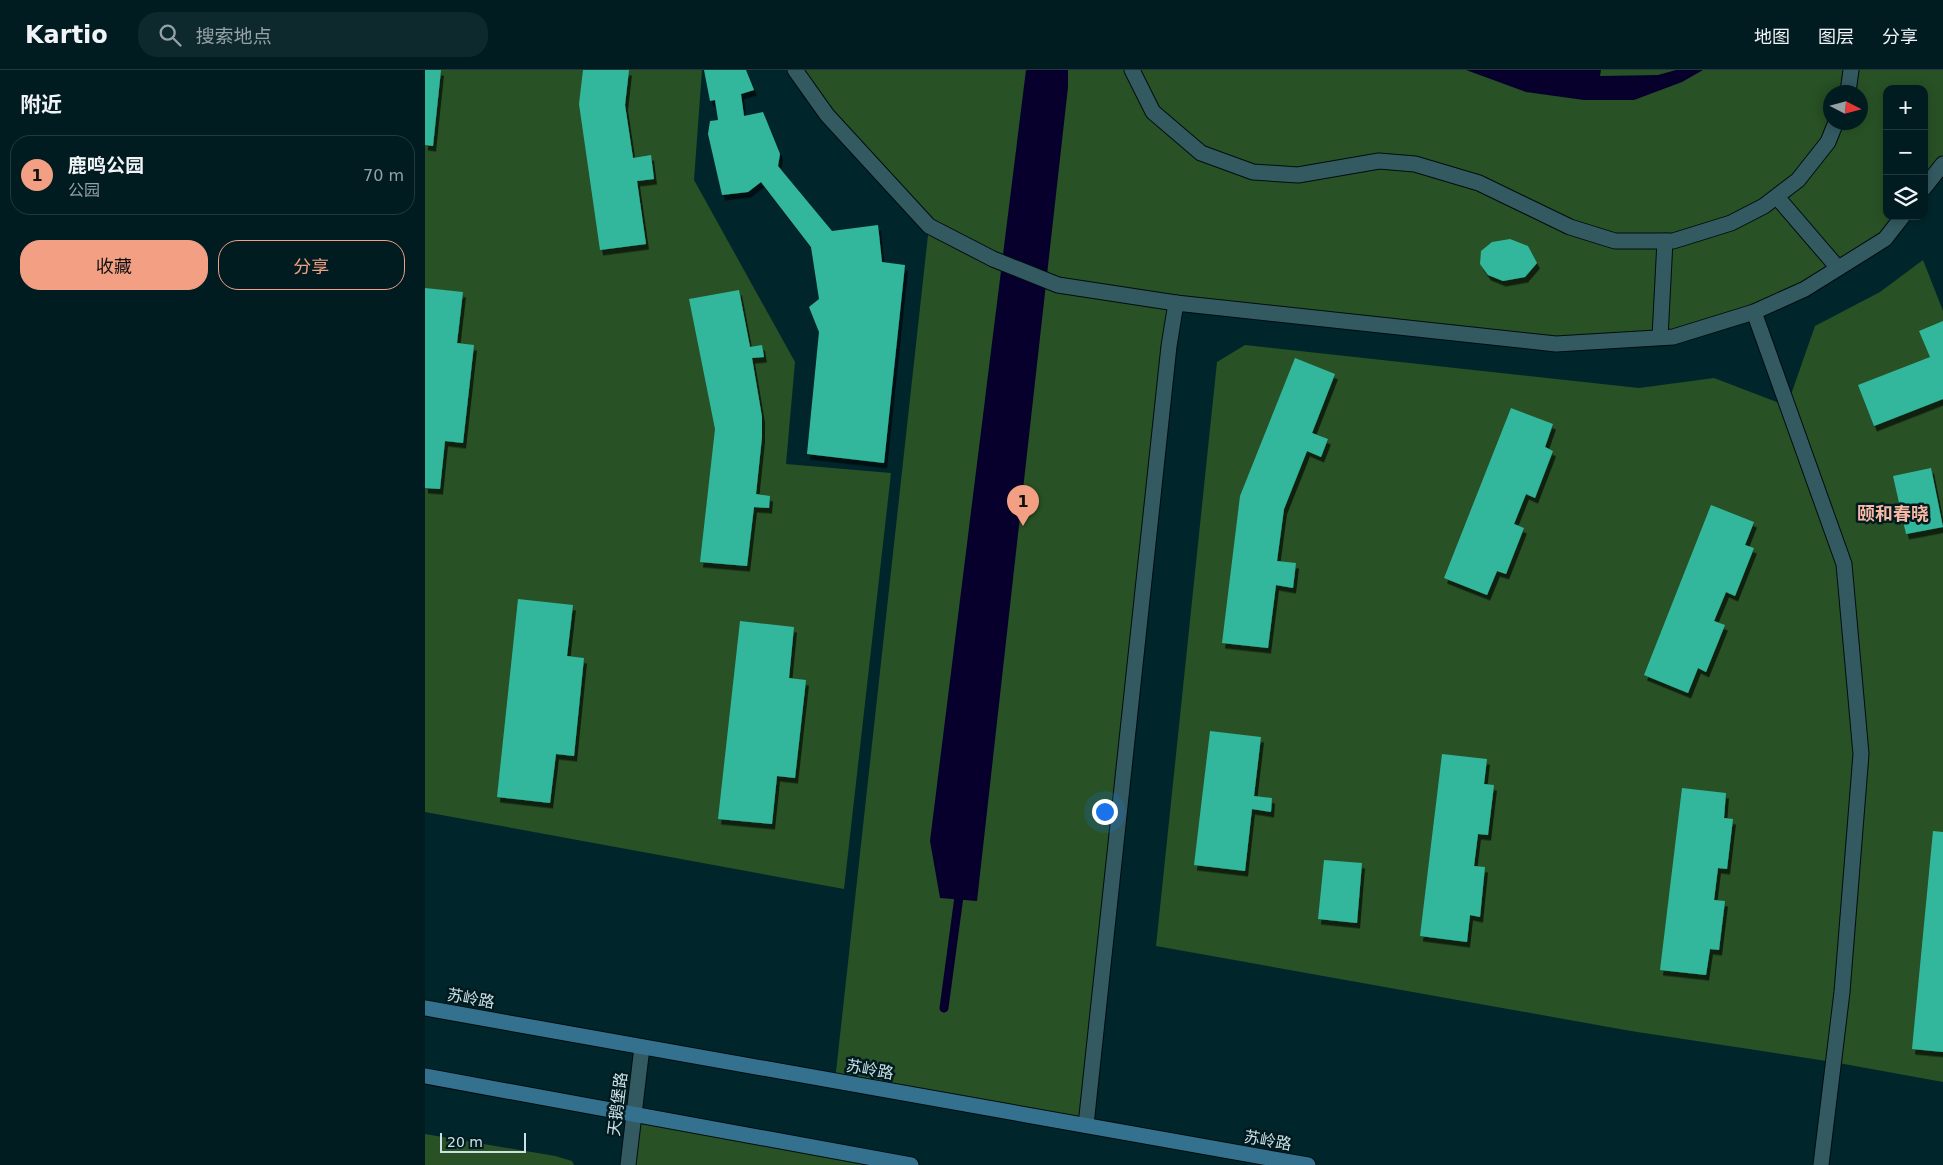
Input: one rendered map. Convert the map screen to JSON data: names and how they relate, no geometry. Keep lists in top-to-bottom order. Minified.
{"streets":{"main road":["苏岭路"],"street":["天鹅堡路"]},"crossings":[["苏岭路","天鹅堡路"]],"districts":["颐和春晓"],"scale_bar":"20 m","north":"right","page":{"header":"Kartio","search":"搜索地点","nav":["地图","图层","分享"],"heading":"附近","map_buttons":["+","−"],"list":[{"mark":"1","name":"鹿鸣公园","note":"公园","value":"70 m"}],"buttons":["收藏","分享"],"pins":"1","scale":"20 m"}}
